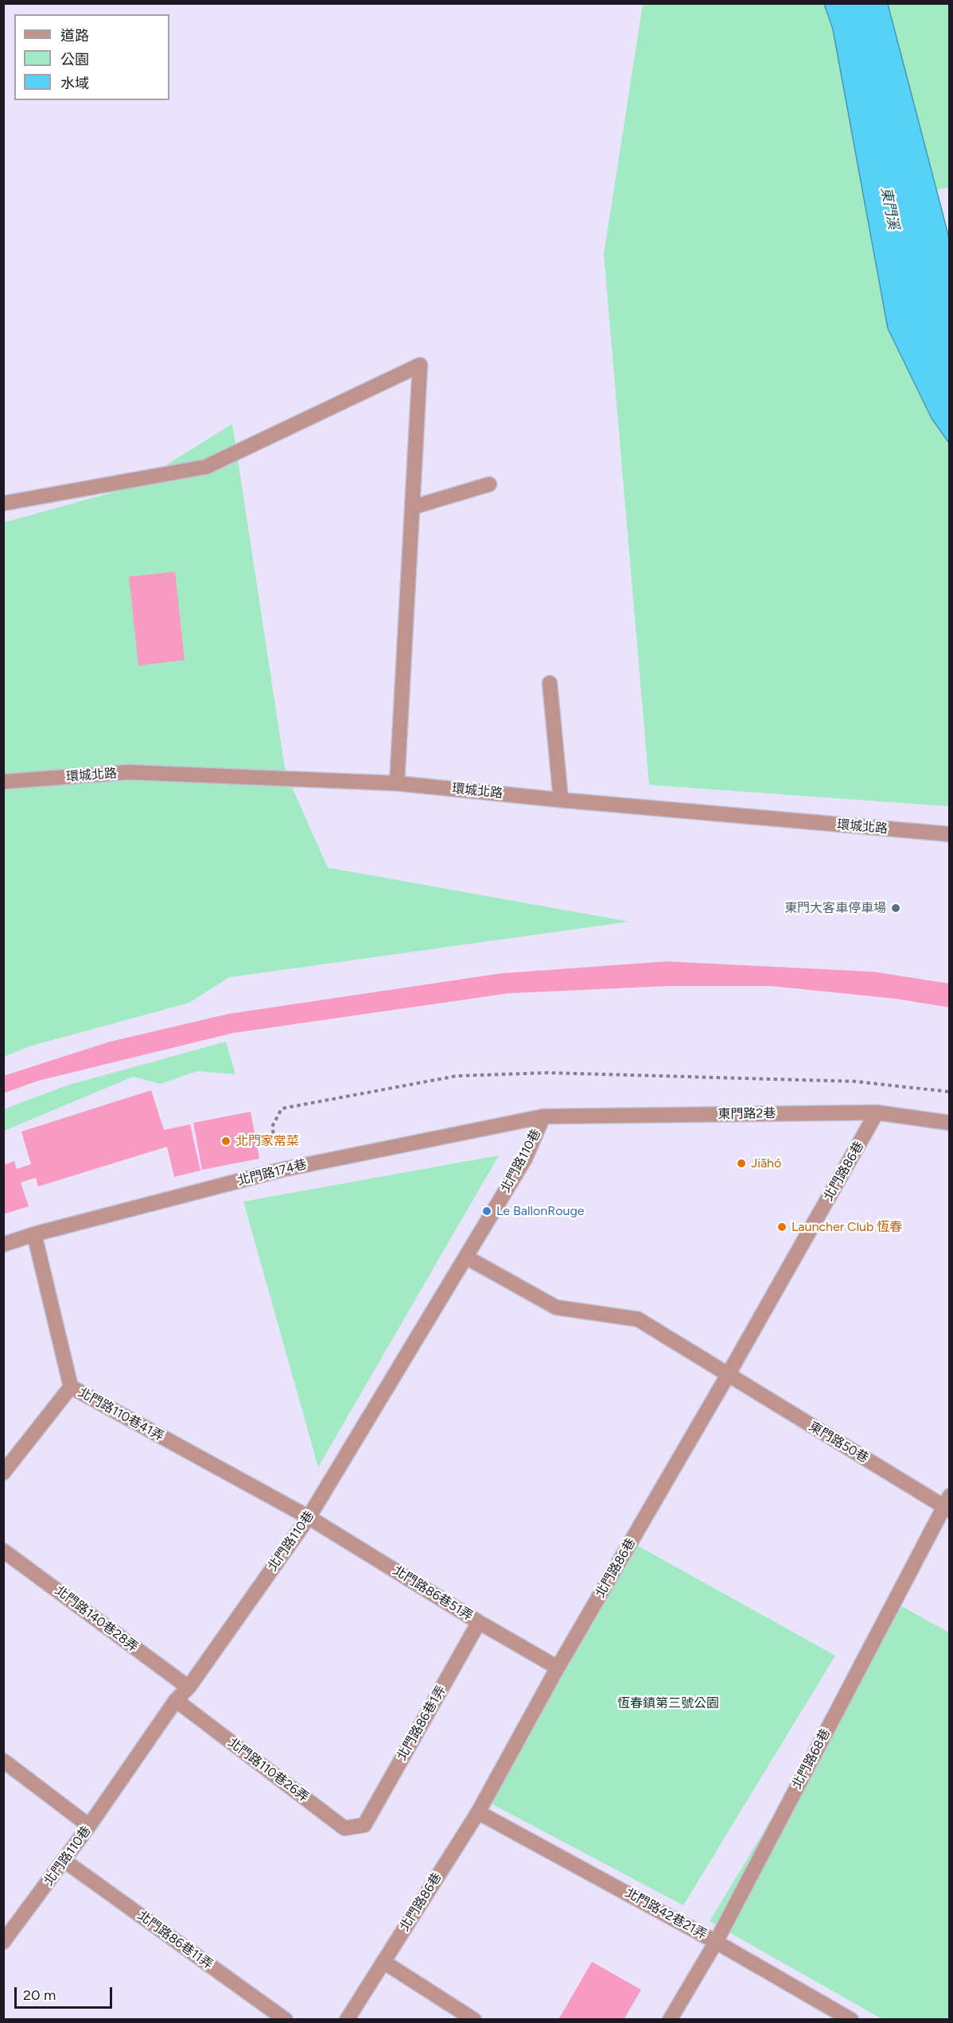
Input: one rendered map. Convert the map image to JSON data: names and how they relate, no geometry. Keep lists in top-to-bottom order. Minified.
{"streets":{"street":["環城北路","東門路2巷","北門路110巷","北門路86巷","北門路174巷","北門路110巷41弄","東門路50巷","北門路86巷51弄","北門路140巷28弄","北門路86巷1弄","北門路68巷","北門路110巷26弄","北門路42巷21弄","北門路86巷11弄"]},"crossings":[["東門路2巷","北門路110巷"],["東門路2巷","北門路86巷"],["東門路2巷","北門路174巷"],["北門路110巷","北門路174巷"],["北門路110巷","北門路110巷41弄"],["北門路110巷","東門路50巷"],["北門路110巷","北門路86巷51弄"],["北門路110巷","北門路140巷28弄"],["北門路110巷","北門路110巷26弄"],["北門路110巷","北門路86巷11弄"],["北門路86巷","東門路50巷"],["北門路86巷","北門路86巷51弄"],["北門路86巷","北門路42巷21弄"],["北門路174巷","北門路110巷41弄"],["北門路110巷41弄","北門路86巷51弄"],["東門路50巷","北門路68巷"],["北門路86巷51弄","北門路86巷1弄"],["北門路86巷1弄","北門路110巷26弄"],["北門路68巷","北門路42巷21弄"]],"water":["東門溪"],"parks":["恆春鎮第三號公園"],"places":["東門大客車停車場","北門家常菜","Jiăhó","Le BallonRouge","Launcher Club 恆春"],"legend":["道路","公園","水域"],"scale_bar":"20 m"}
